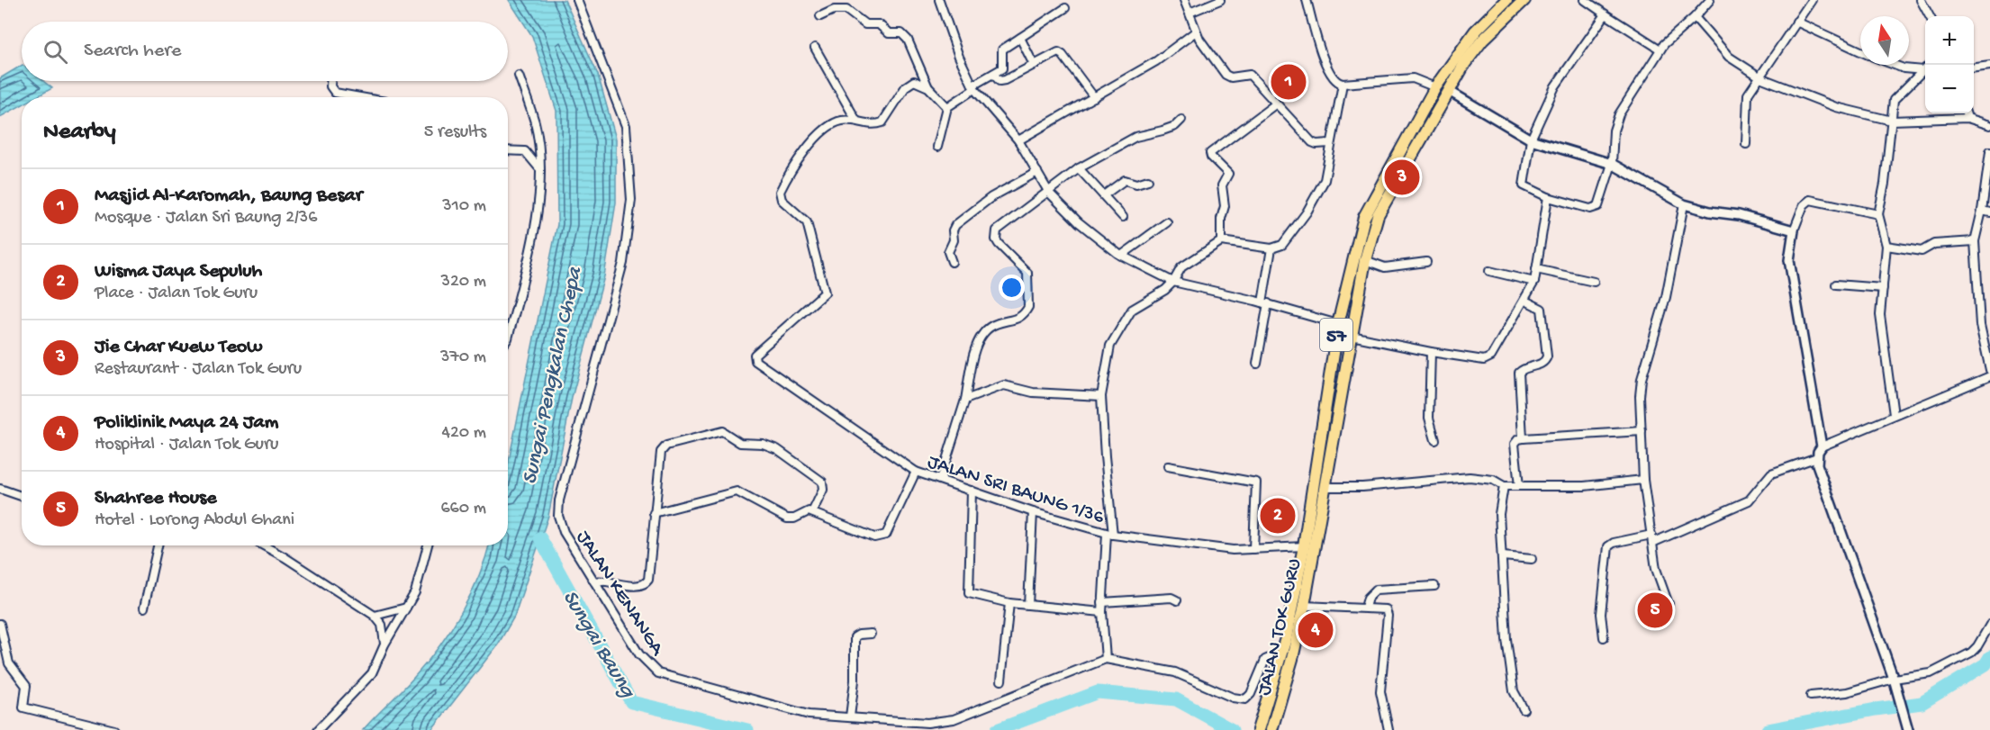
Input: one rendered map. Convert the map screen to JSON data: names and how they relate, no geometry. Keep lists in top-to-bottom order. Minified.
{"streets":{"main road":["57","JALAN TOK GURU"],"street":["JALAN SRI BAUNG 1/36","JALAN KENANGA"]},"crossings":[["JALAN SRI BAUNG 1/36","JALAN TOK GURU"]],"water":["Sungai Pengkalan Chepa","Sungai Baung"],"north":"top","page":{"map_buttons":["+","−"],"search":"Search here","pins":["1","3","2","5","4"],"heading":["Nearby","5 results"],"list":[{"mark":"1","name":"Masjid Al-Karomah, Baung Besar","note":"Mosque · Jalan Sri Baung 2/36","value":"310 m"},{"mark":"2","name":"Wisma Jaya Sepuluh","note":"Place · Jalan Tok Guru","value":"320 m"},{"mark":"3","name":"Jie Char Kuew Teow","note":"Restaurant · Jalan Tok Guru","value":"370 m"},{"mark":"4","name":"Poliklinik Maya 24 Jam","note":"Hospital · Jalan Tok Guru","value":"420 m"},{"mark":"5","name":"Shahree House","note":"Hotel · Lorong Abdul Ghani","value":"660 m"}]}}
